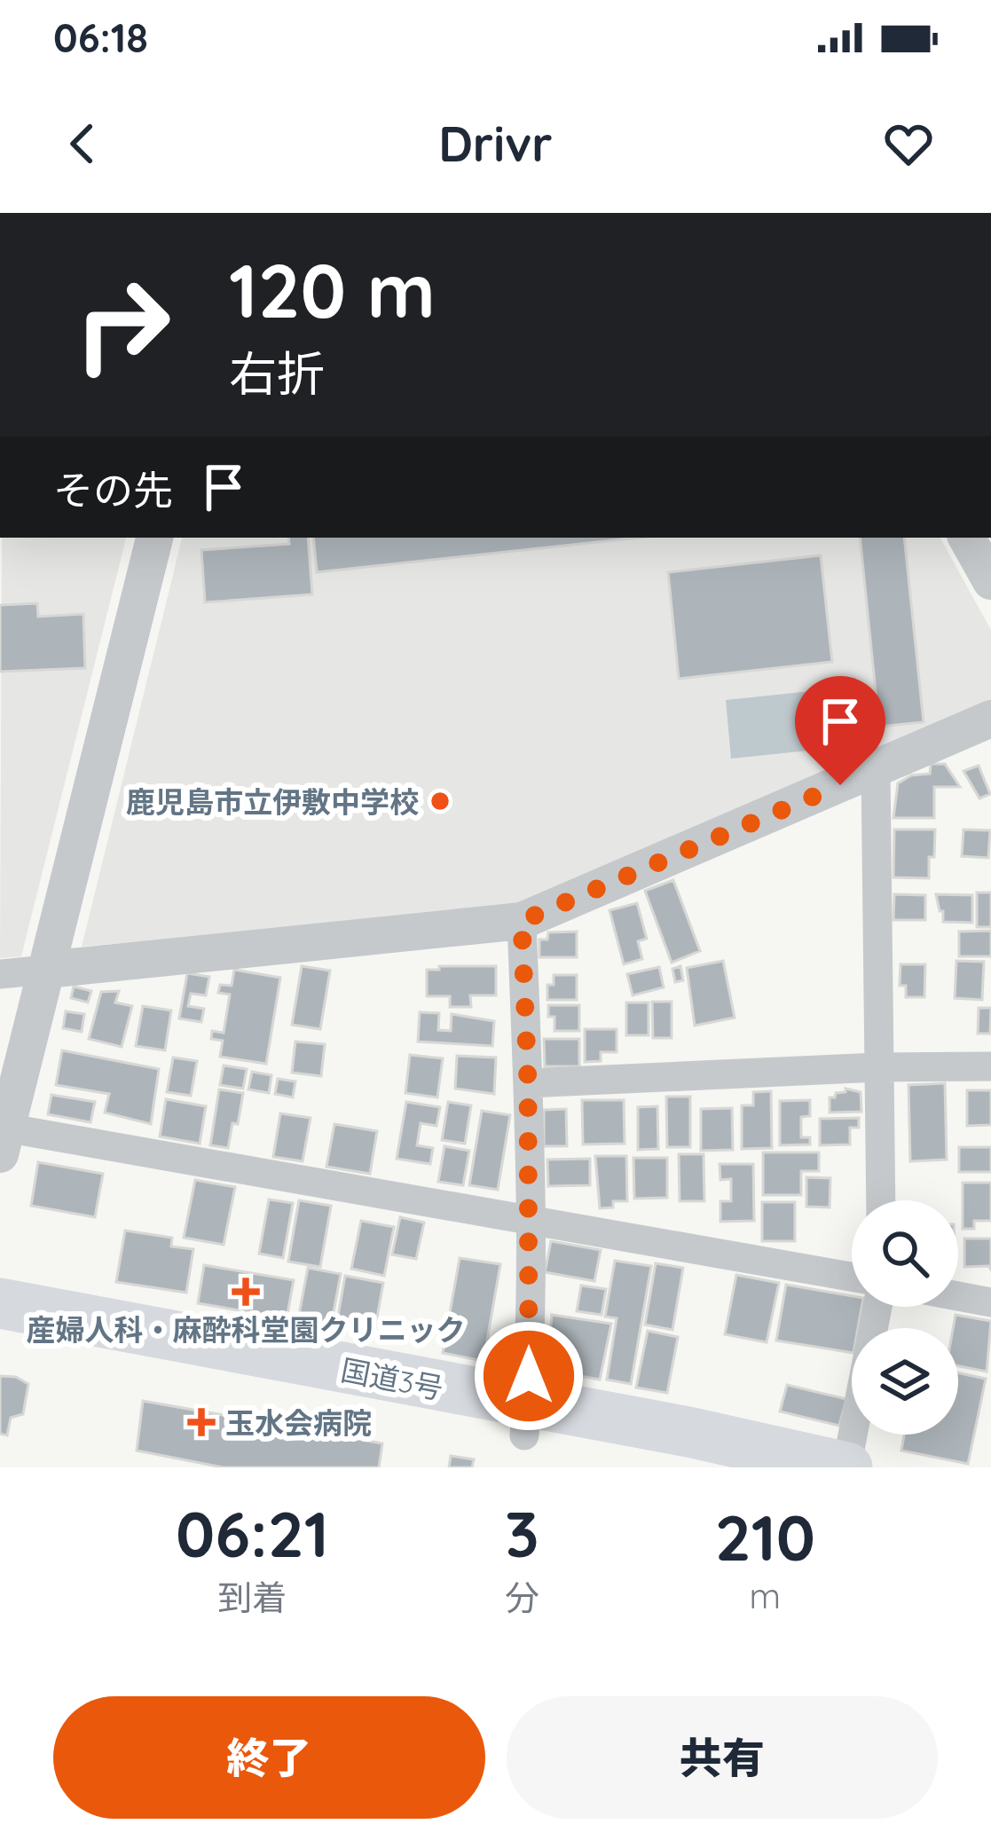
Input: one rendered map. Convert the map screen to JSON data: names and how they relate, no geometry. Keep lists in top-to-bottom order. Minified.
{"streets":{"highway":["国道3号"]},"places":{"other":["鹿児島市立伊敷中学校"],"health":["産婦人科・麻酔科堂園クリニック","玉水会病院"]},"page":{"status":"06:18","header":"Drivr","turn":["120 m","右折"],"then":"その先","eta":["06:21","到着","3","分","210","m"],"buttons":["終了","共有"]}}
